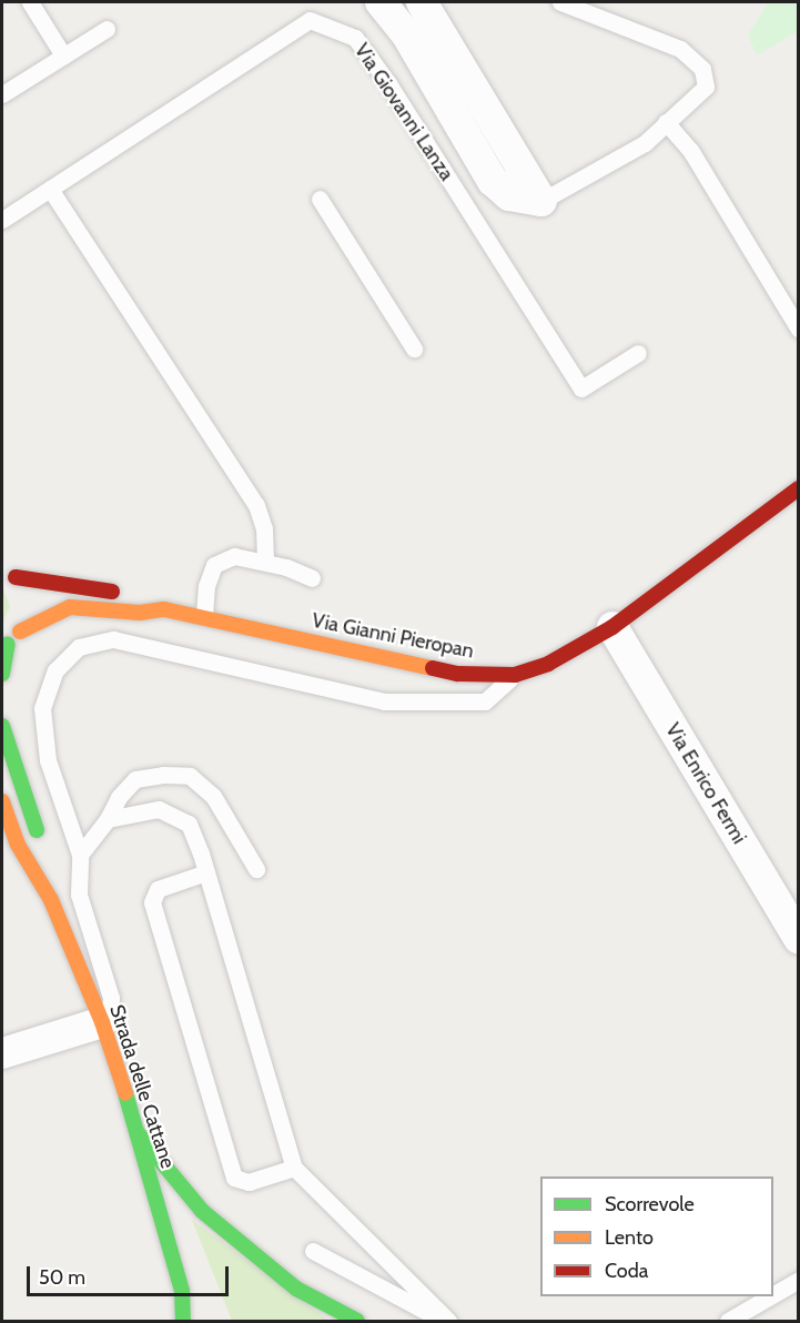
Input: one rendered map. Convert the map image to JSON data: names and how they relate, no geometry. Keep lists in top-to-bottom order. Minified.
{"streets":{"street":["Via Gianni Pieropan","Via Enrico Fermi","Strada delle Cattane"],"lane":["Via Giovanni Lanza"]},"crossings":[["Via Gianni Pieropan","Via Enrico Fermi"]],"legend":["Scorrevole","Lento","Coda"],"scale_bar":"50 m"}
